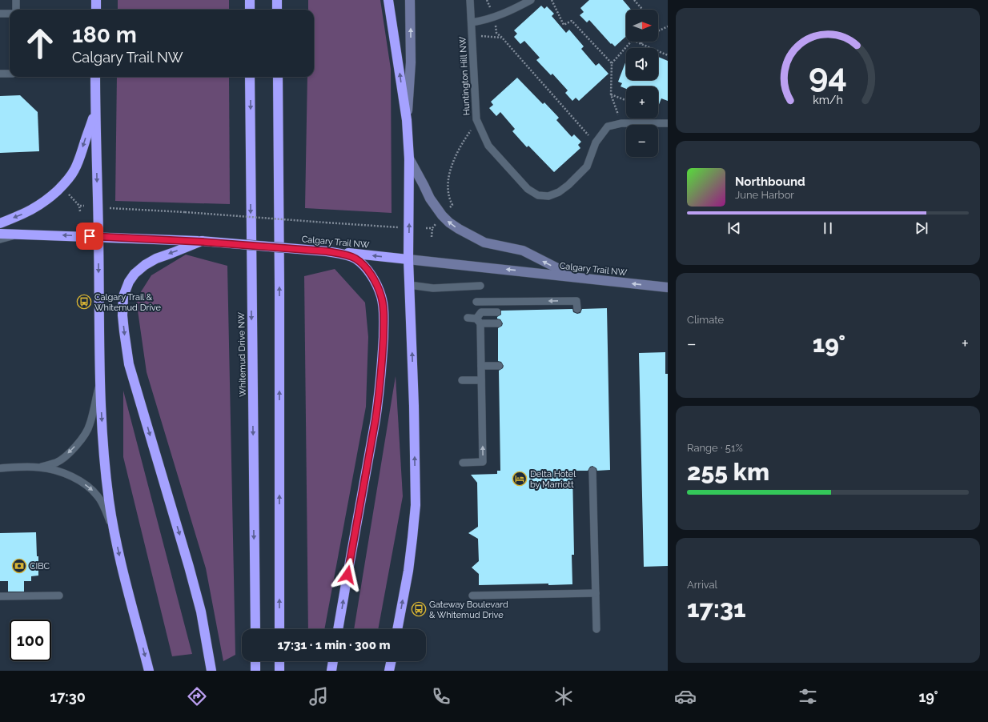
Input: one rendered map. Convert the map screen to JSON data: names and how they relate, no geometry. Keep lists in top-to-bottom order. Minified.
{"streets":{"highway":["Calgary Trail NW","Whitemud Drive NW"],"lane":["Huntington Hill NW"]},"one_way":["Calgary Trail NW"],"places":{"bus stop":["Calgary Trail & Whitemud Drive","Gateway Boulevard & Whitemud Drive"],"hotel":["Delta Hotel by Marriott"],"bank":["CIBC"]},"north":"right","page":{"map_buttons":["+","−"],"turn":["180 m","Calgary Trail NW"],"song":["Northbound","June Harbor"],"tile":["Climate",["Range · 51%","255 km"],["Arrival","17:31"]],"heat":["−","19°","+"],"limit":"100","trip":"17:31 · 1 min · 300 m","tabs":["17:30","19°"],"gauge":["94","km/h"]}}
